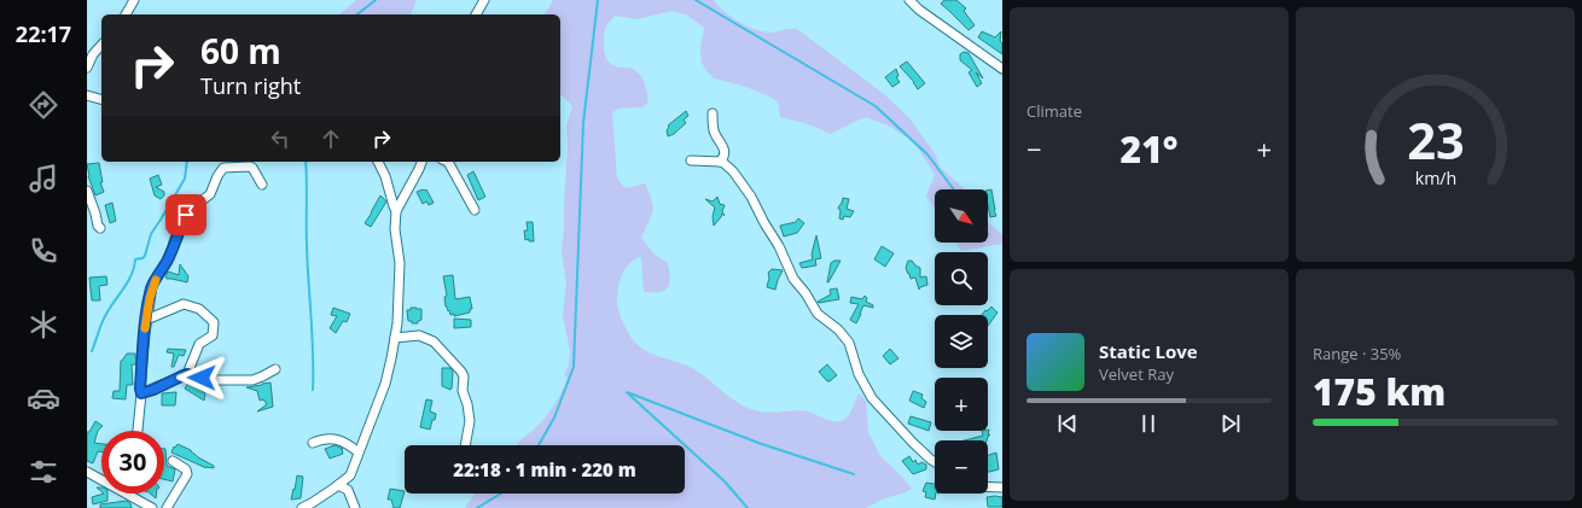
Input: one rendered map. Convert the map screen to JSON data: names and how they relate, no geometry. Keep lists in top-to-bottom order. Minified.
{"north":"bottom right","page":{"tabs":"22:17","tile":["Climate",["Range · 35%","175 km"]],"turn":["60 m","Turn right"],"heat":["−","21°","+"],"map_buttons":["+","−"],"song":["Static Love","Velvet Ray"],"limit":"30","trip":"22:18 · 1 min · 220 m","gauge":["23","km/h"]}}
